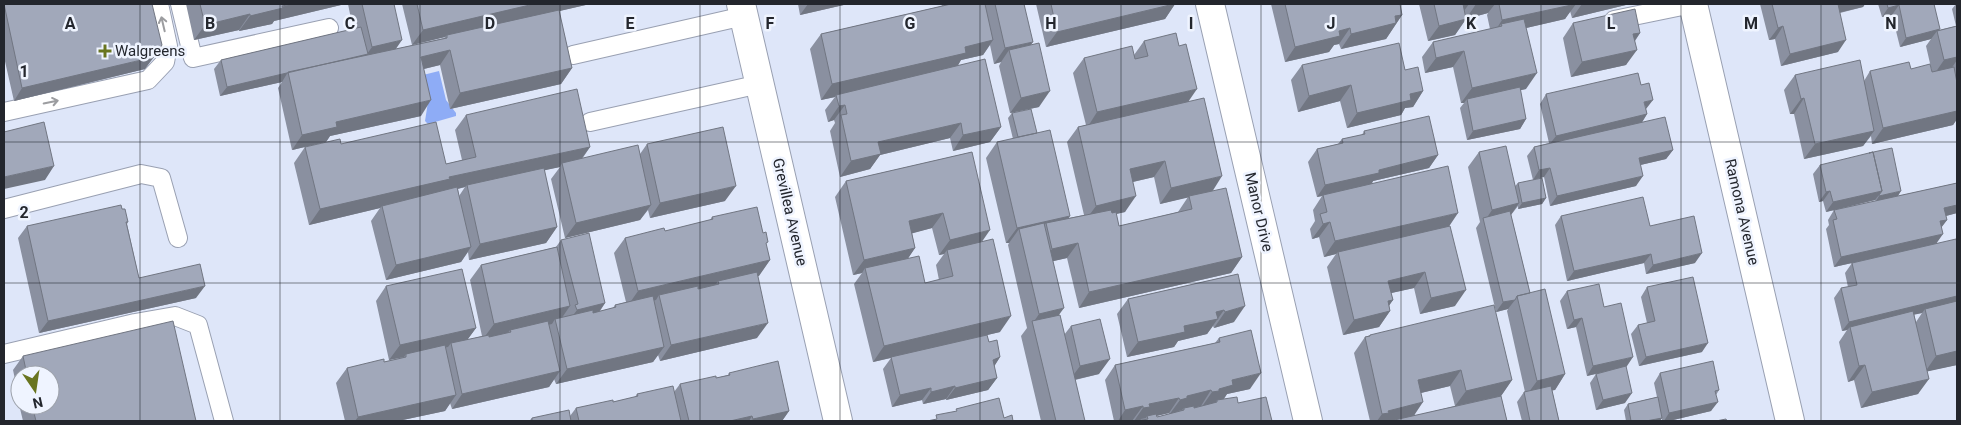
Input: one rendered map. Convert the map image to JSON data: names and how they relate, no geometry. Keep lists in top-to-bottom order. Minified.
{"streets":{"street":["Grevillea Avenue","Manor Drive","Ramona Avenue"]},"places":{"health":["Walgreens"]},"north":"bottom","grid":{"columns":["A","B","C","D","E","F","G","H","I","J","K","L","M","N"],"rows":["1","2"]}}
